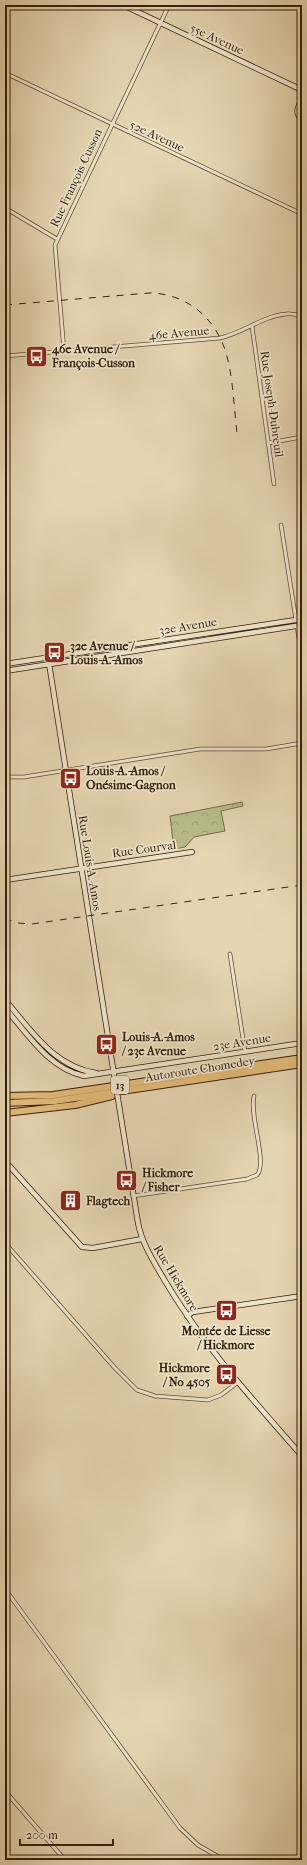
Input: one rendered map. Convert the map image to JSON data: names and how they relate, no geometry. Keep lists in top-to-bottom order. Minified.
{"streets":{"highway":["Autoroute Chomedey","13"],"street":["55e Avenue","52e Avenue","Rue François-Cusson","46e Avenue","Rue Joseph-Dubreuil","32e Avenue","Rue Courval","Rue Louis-A.-Amos","23e Avenue","Rue Hickmore"]},"crossings":[["55e Avenue","Rue François-Cusson"],["52e Avenue","Rue François-Cusson"],["Rue François-Cusson","46e Avenue"],["46e Avenue","Rue Joseph-Dubreuil"],["32e Avenue","Rue Louis-A.-Amos"],["Rue Courval","Rue Louis-A.-Amos"],["Rue Louis-A.-Amos","23e Avenue"],["Rue Louis-A.-Amos","Rue Hickmore"],["23e Avenue","Rue Hickmore"]],"places":{"bus stop":["46e Avenue / François-Cusson","32e Avenue / Louis-A.-Amos","Louis-A.-Amos / Onésime-Gagnon","Louis-A.-Amos / 23e Avenue","Hickmore / Fisher","Montée de Liesse / Hickmore","Hickmore / No 4505"],"building":["Flagtech"]},"scale_bar":"200 m"}
